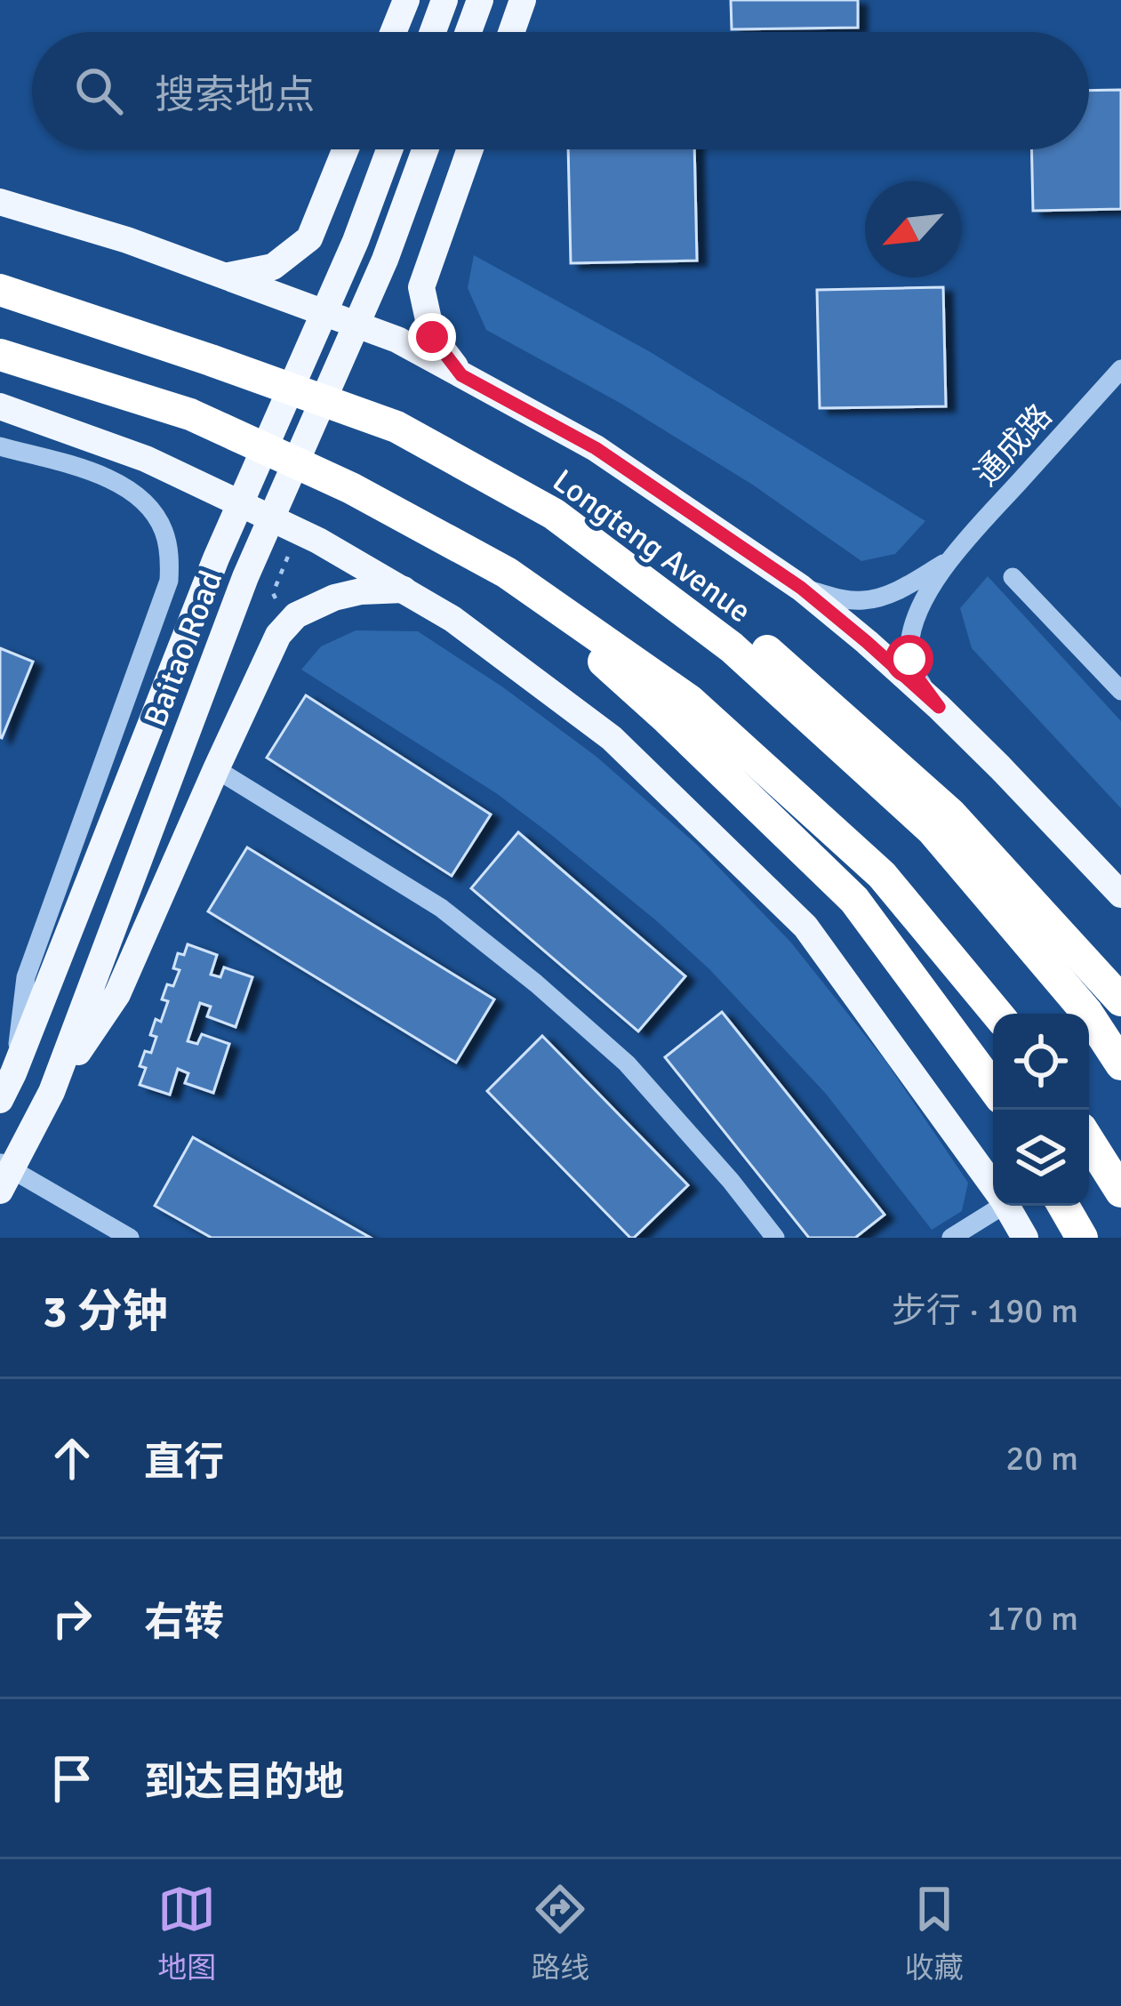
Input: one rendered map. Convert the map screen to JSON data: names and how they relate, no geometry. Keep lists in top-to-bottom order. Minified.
{"streets":{"highway":["Longteng Avenue"],"main road":["Baitao Road"],"street":["通成路"]},"north":"bottom left","page":{"search":"搜索地点","heading":["3 分钟","步行 · 190 m"],"list":[["直行","20 m"],["右转","170 m"],"到达目的地"],"nav":["地图","路线","收藏"]}}
